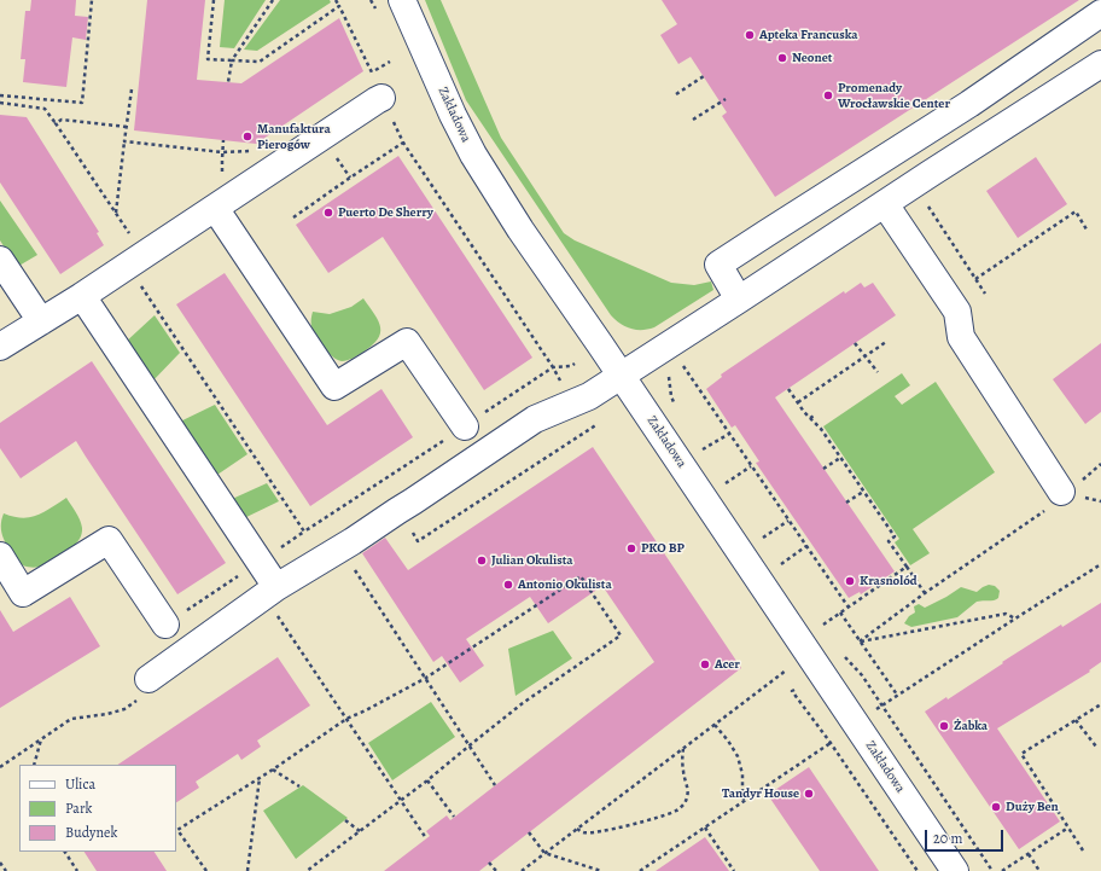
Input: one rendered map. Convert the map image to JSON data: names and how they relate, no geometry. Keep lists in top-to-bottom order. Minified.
{"streets":{"street":["Zakładowa"]},"places":["Apteka Francuska","Neonet","Promenady Wrocławskie Center","Manufaktura Pierogów","Puerto De Sherry","PKO BP","Julian Okulista","Krasnolód","Antonio Okulista","Acer","Żabka","Tandyr House","Duży Ben"],"legend":["Ulica","Park","Budynek"],"scale_bar":"20 m"}
